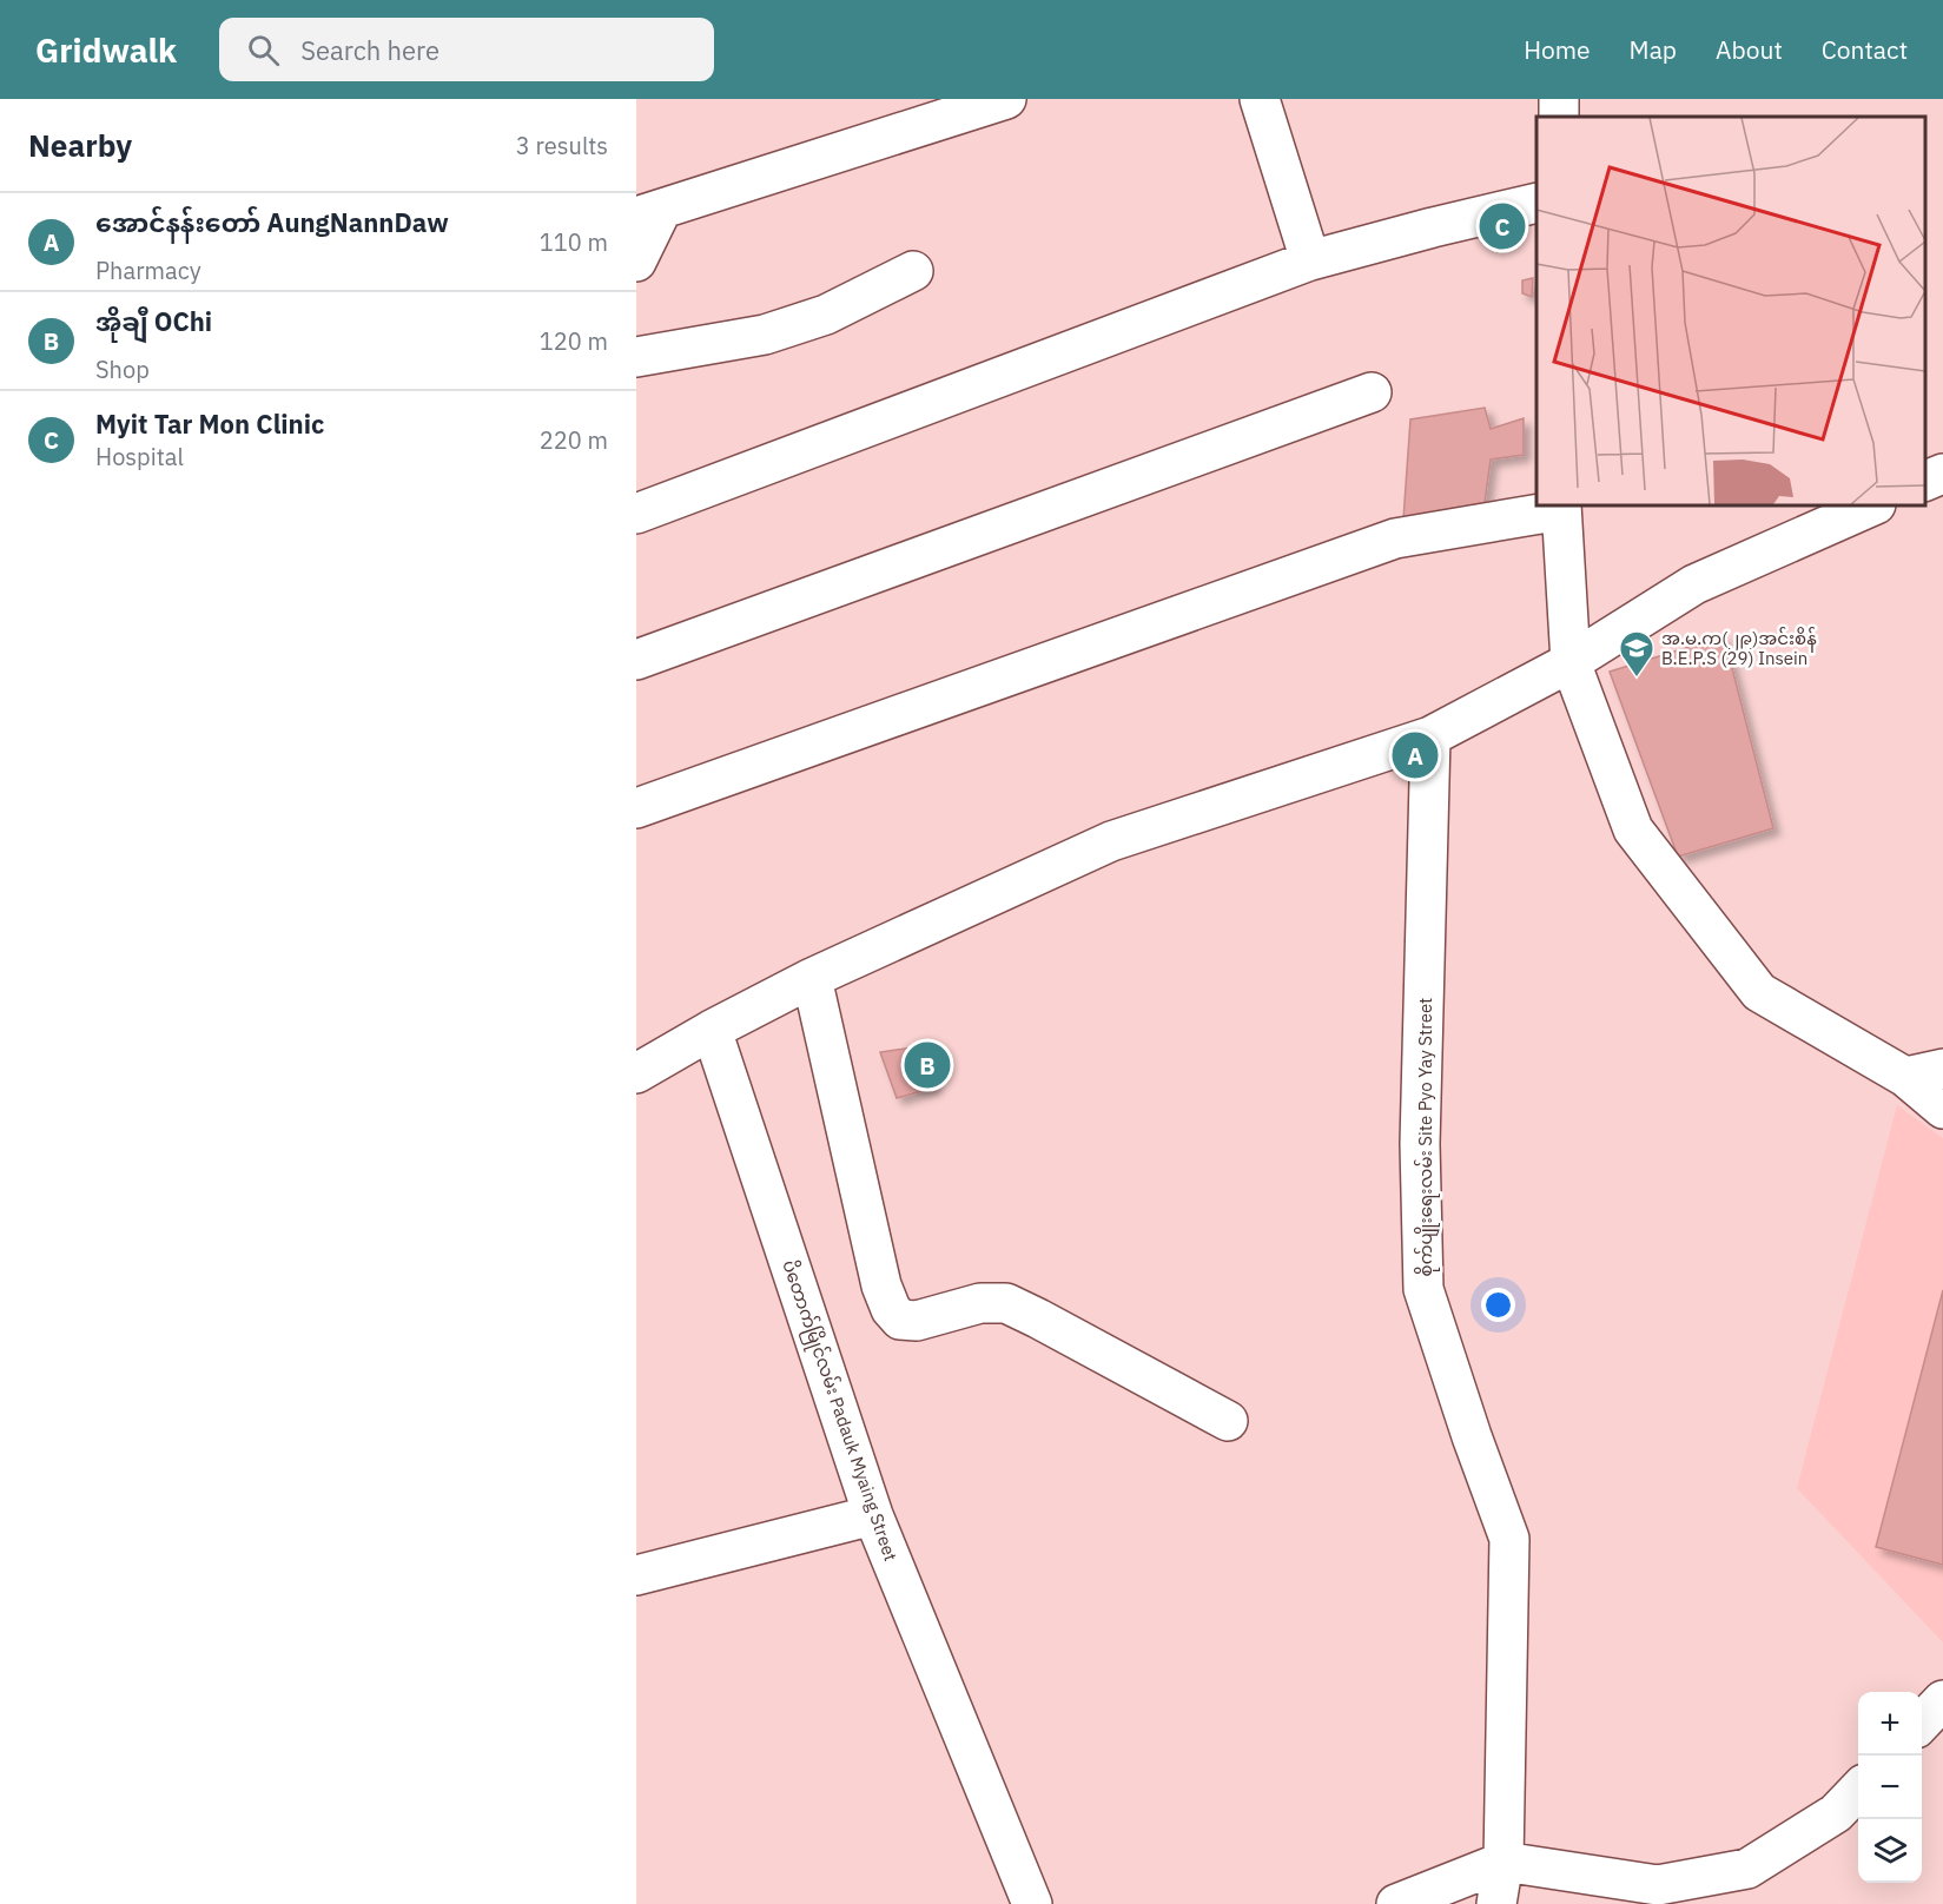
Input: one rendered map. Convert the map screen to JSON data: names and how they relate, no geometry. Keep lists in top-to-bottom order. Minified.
{"streets":{"street":["စိုက်ပျိုးရေးလမ်း Site Pyo Yay Street","ပိတောက်မြိုင်လမ်း Padauk Myaing Street"]},"places":{"school or university":["အ.မ.က(၂၉)အင်းစိန် B.E.P.S (29) Insein"]},"page":{"header":"Gridwalk","search":"Search here","nav":["Home","Map","About","Contact"],"heading":["Nearby","3 results"],"list":[{"mark":"A","name":"အောင်နန်းတော် AungNannDaw","note":"Pharmacy","value":"110 m"},{"mark":"B","name":"အိုချီ OChi","note":"Shop","value":"120 m"},{"mark":"C","name":"Myit Tar Mon Clinic","note":"Hospital","value":"220 m"}],"pins":["C","A","B"],"map_buttons":["+","−"]}}
